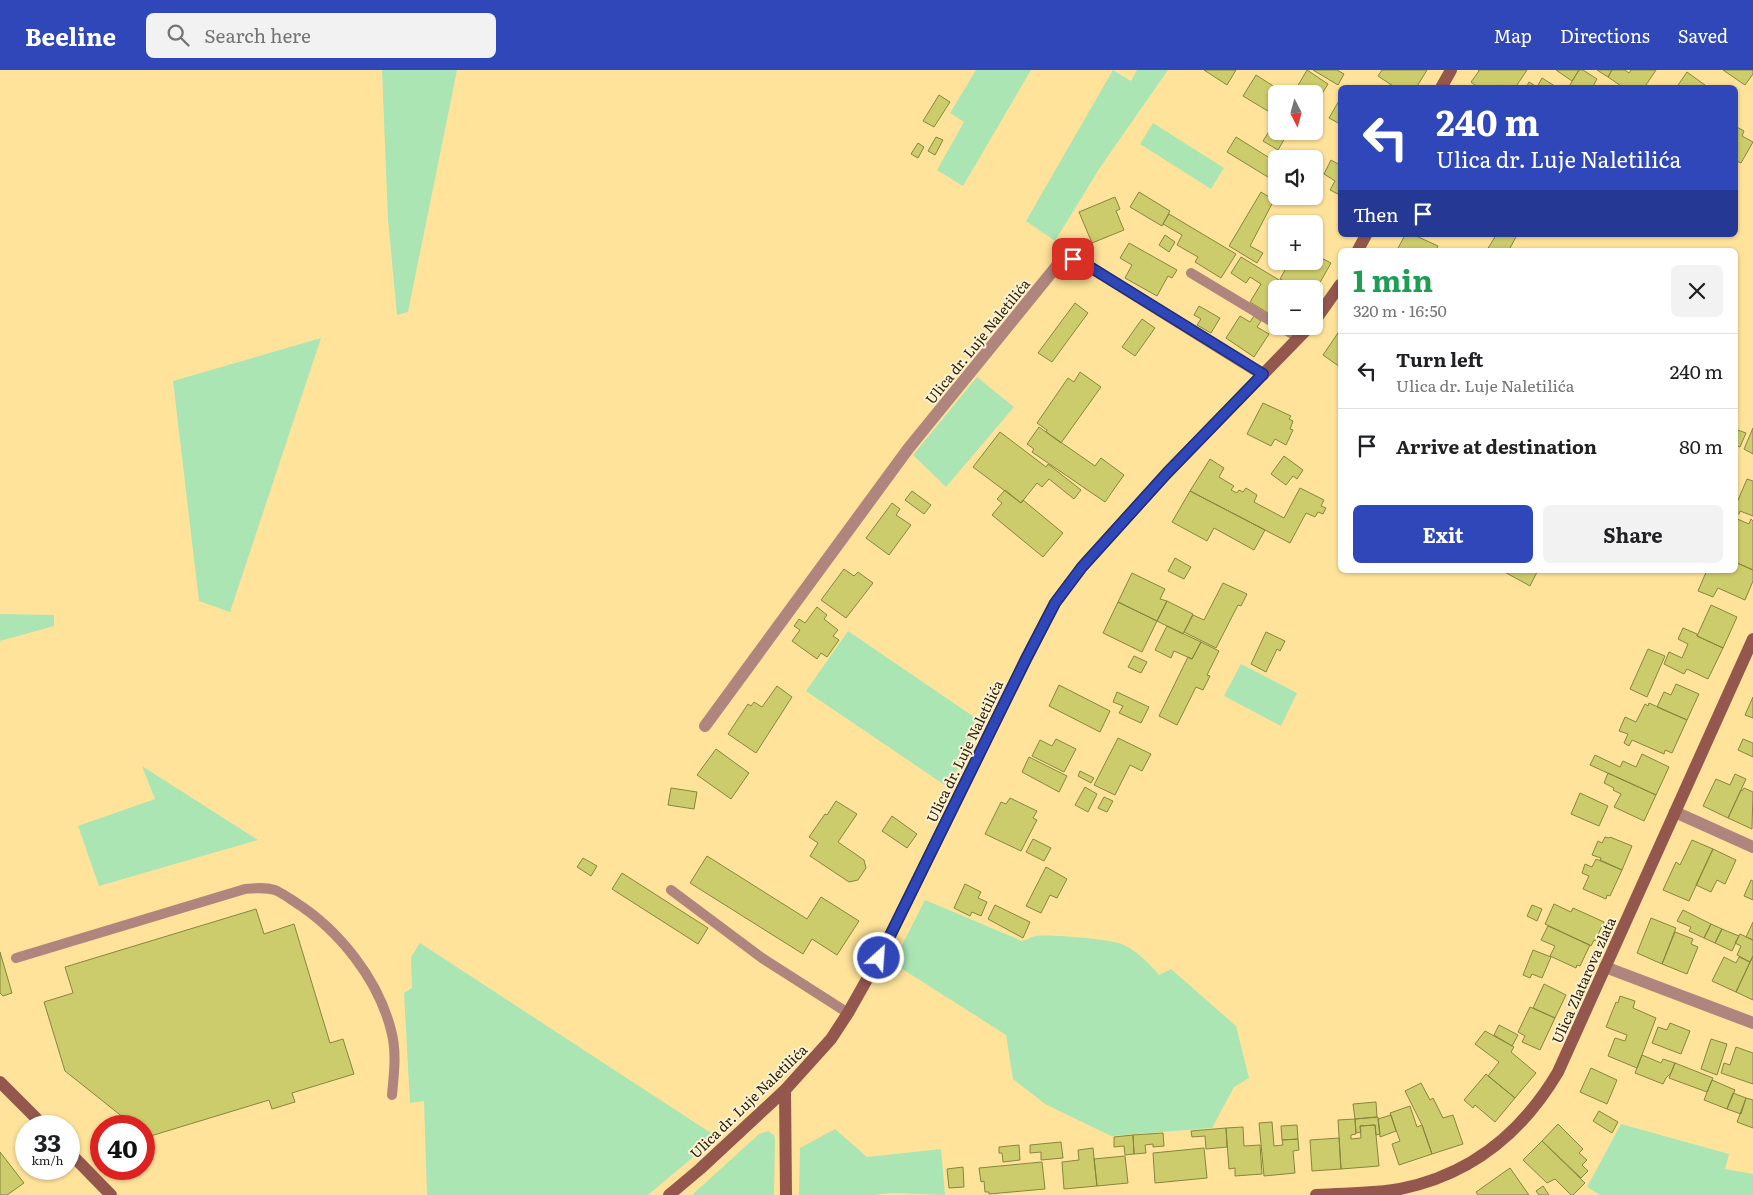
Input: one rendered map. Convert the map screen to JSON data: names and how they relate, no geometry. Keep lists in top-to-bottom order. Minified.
{"streets":{"street":["Ulica dr. Luje Naletilića","Ulica Zlatarova zlata"]},"north":"bottom","page":{"header":"Beeline","search":"Search here","nav":["Map","Directions","Saved"],"map_buttons":["+","−"],"turn":["240 m","Ulica dr. Luje Naletilića"],"then":"Then","heading":["1 min","320 m · 16:50"],"list":[{"name":"Turn left","note":"Ulica dr. Luje Naletilića","value":"240 m"},{"name":"Arrive at destination","value":"80 m"}],"buttons":["Exit","Share"],"speed":"33 km/h","limit":"40"}}
